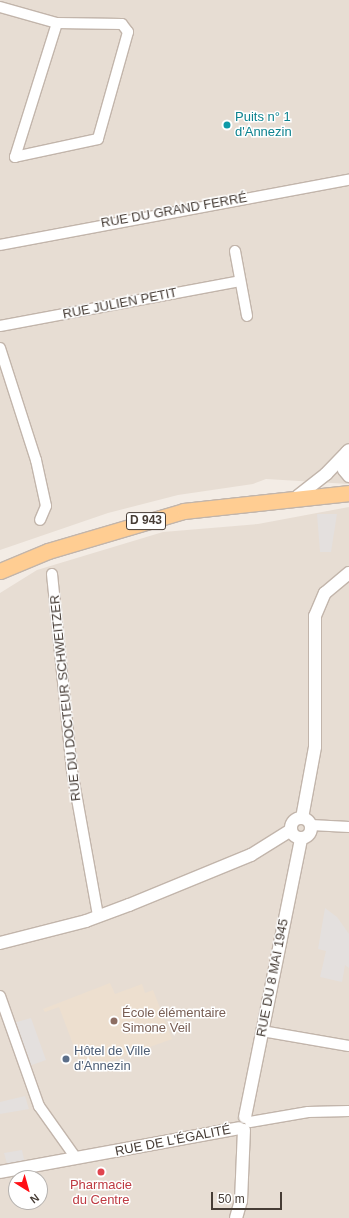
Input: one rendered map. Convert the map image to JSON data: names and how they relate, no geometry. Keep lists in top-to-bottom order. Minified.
{"streets":{"main road":["D 943"],"street":["RUE DU GRAND FERRÉ","RUE JULIEN PETIT","RUE DU DOCTEUR SCHWEITZER","RUE DU 8 MAI 1945","RUE DE L'ÉGALITÉ"]},"crossings":[["RUE DU 8 MAI 1945","RUE DE L'ÉGALITÉ"]],"places":["Puits n° 1 d'Annezin","École élémentaire Simone Veil","Hôtel de Ville d'Annezin","Pharmacie du Centre"],"scale_bar":"50 m","north":"bottom right"}
